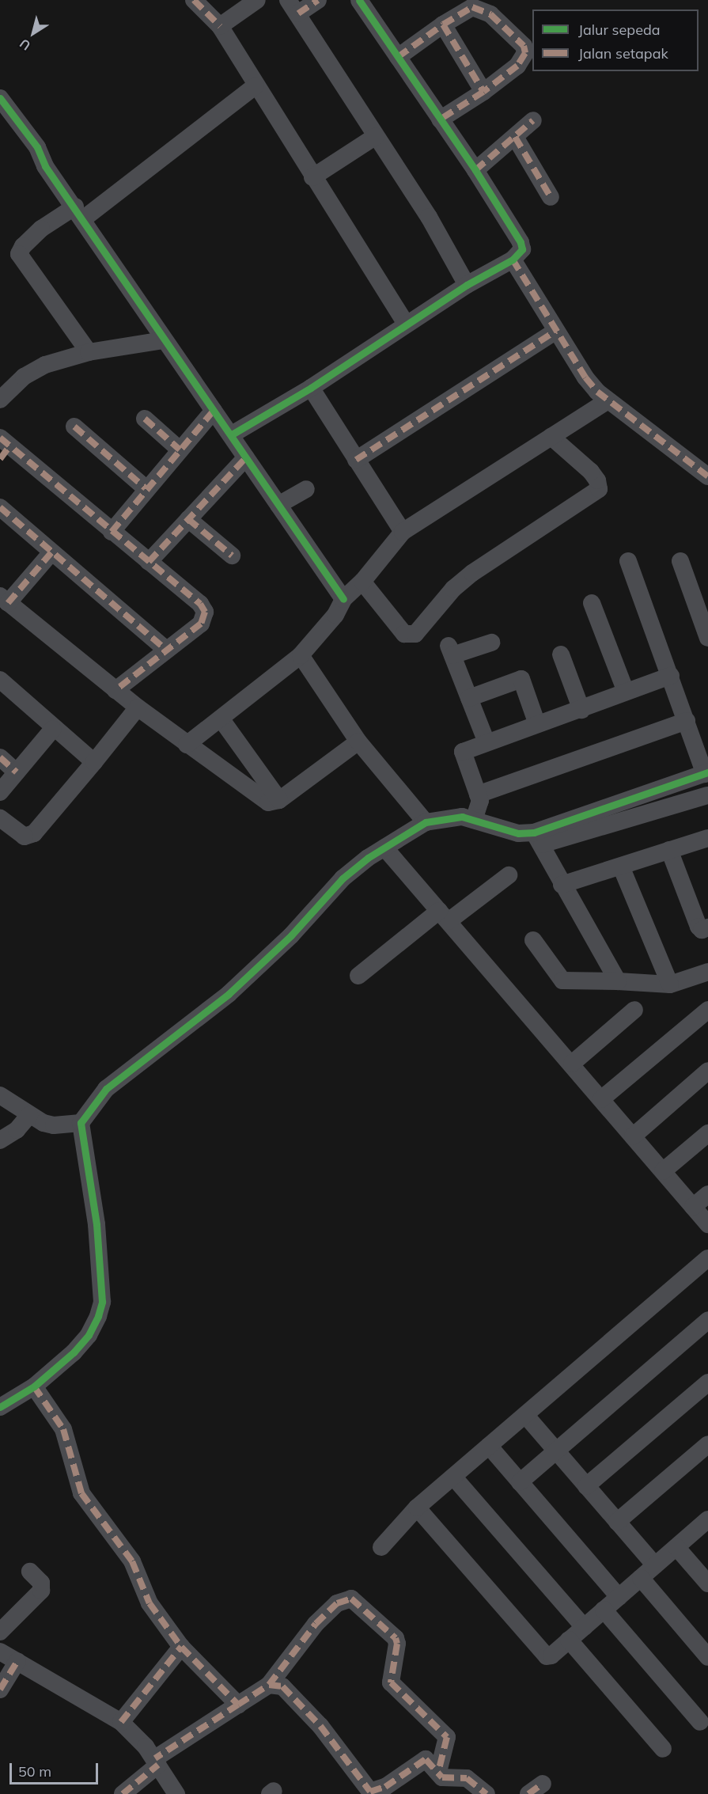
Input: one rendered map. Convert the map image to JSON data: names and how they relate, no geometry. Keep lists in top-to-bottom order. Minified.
{"legend":["Jalur sepeda","Jalan setapak"],"scale_bar":"50 m","north":"bottom left"}
